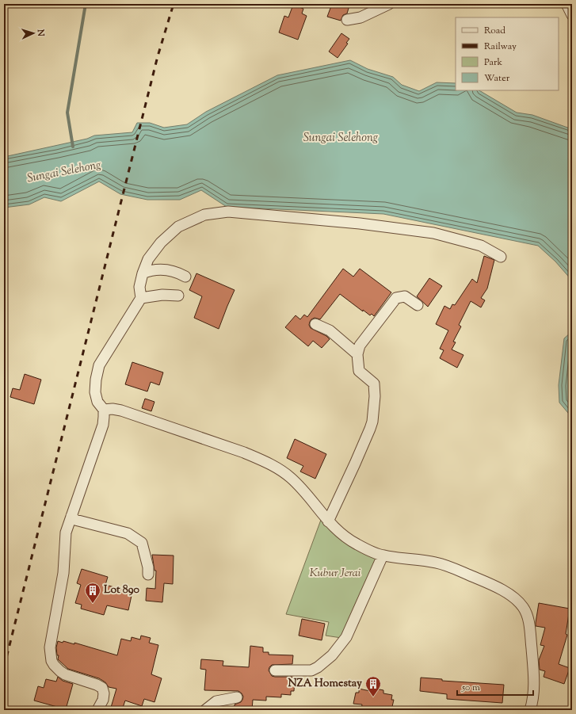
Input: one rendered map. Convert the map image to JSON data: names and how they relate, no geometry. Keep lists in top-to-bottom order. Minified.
{"water":["Sungai Selehong"],"parks":["Kubur Jerai"],"places":{"building":["Lot 890","NZA Homestay"]},"legend":["Road","Railway","Park","Water"],"scale_bar":"50 m","north":"right"}
